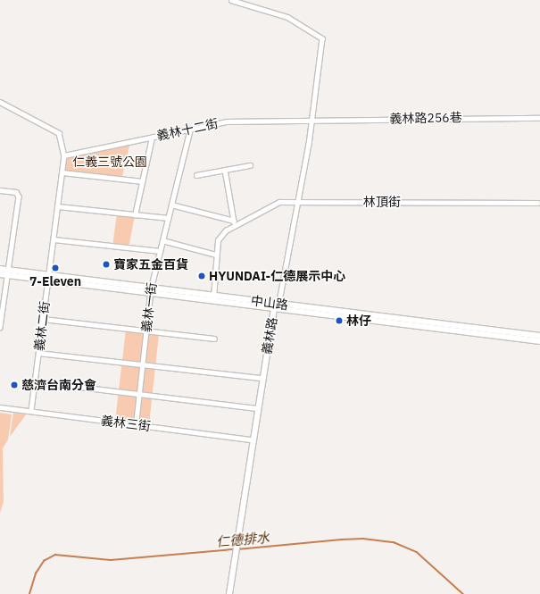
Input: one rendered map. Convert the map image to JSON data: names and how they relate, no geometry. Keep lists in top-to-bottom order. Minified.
{"streets":{"main road":["中山路"],"street":["義林路256巷","義林十二街","林頂街","義林一街","義林二街","義林路","義林三街"]},"crossings":[["義林路256巷","義林十二街"],["義林路256巷","義林路"],["義林十二街","義林一街"],["義林十二街","義林二街"],["義林十二街","義林路"],["林頂街","中山路"],["林頂街","義林路"],["中山路","義林一街"],["中山路","義林二街"],["中山路","義林路"],["義林一街","義林三街"],["義林二街","義林三街"],["義林路","義林三街"]],"water":["仁德排水"],"parks":["仁義三號公園"],"places":["寶家五金百貨","7-Eleven","HYUNDAI-仁德展示中心","林仔","慈濟台南分會"]}
